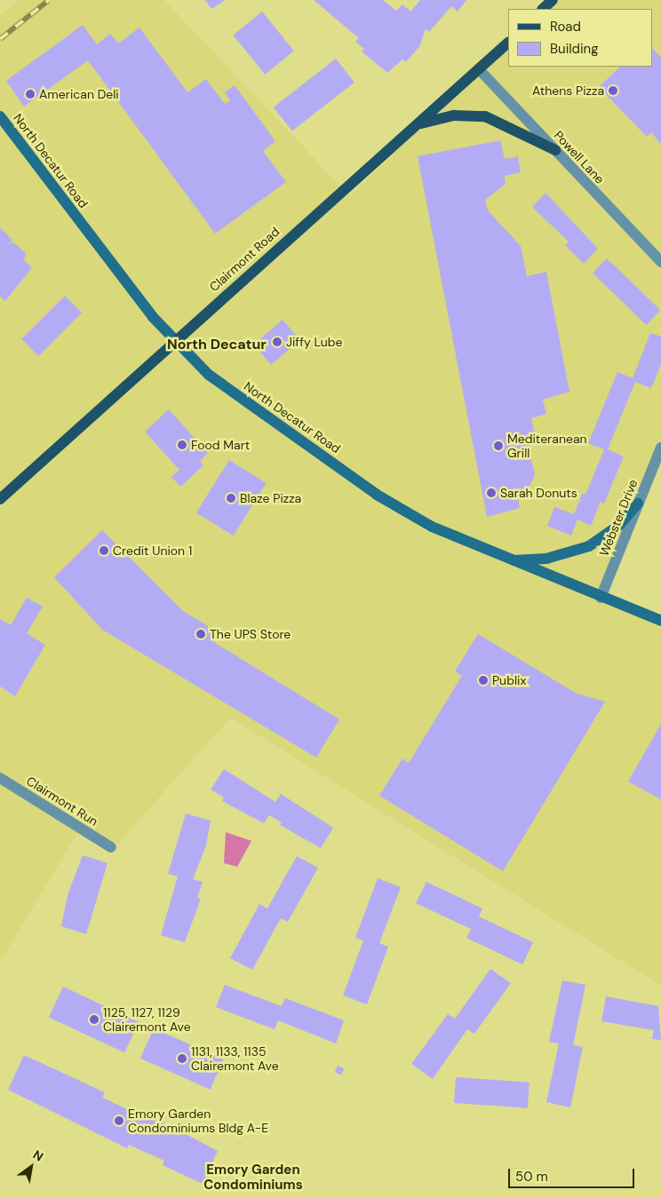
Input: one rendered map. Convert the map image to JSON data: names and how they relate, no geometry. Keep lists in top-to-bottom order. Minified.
{"streets":{"main road":["North Decatur Road","Clairmont Road"],"street":["Powell Lane","Webster Drive","Clairmont Run"]},"crossings":[["Powell Lane","Clairmont Road"],["North Decatur Road","Clairmont Road"],["North Decatur Road","Webster Drive"]],"districts":["North Decatur","Emory Garden Condominiums"],"places":["Athens Pizza","American Deli","Jiffy Lube","Food Mart","Mediteranean Grill","Sarah Donuts","Blaze Pizza","Credit Union 1","The UPS Store","Publix","1125, 1127, 1129 Clairemont Ave","1131, 1133, 1135 Clairemont Ave","Emory Garden Condominiums Bldg A-E"],"legend":["Road","Building"],"scale_bar":"50 m","north":"top right"}
